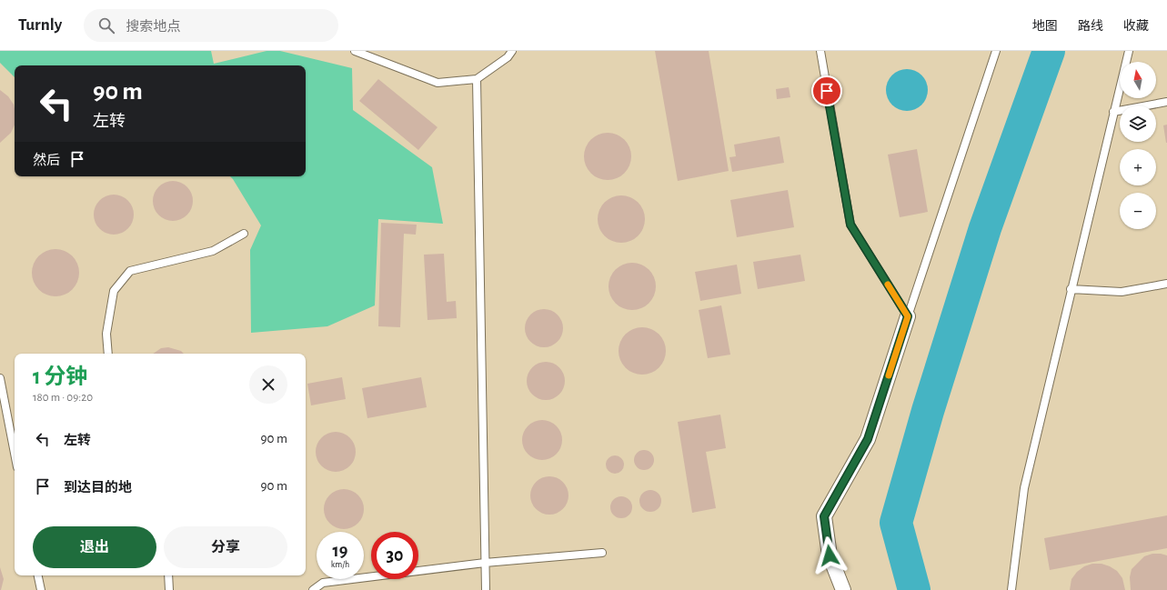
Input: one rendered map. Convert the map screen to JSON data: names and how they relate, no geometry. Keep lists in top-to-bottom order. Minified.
{"north":"top","page":{"header":"Turnly","search":"搜索地点","nav":["地图","路线","收藏"],"map_buttons":["+","−"],"turn":["90 m","左转"],"then":"然后","heading":["1 分钟","180 m · 09:20"],"list":[{"name":"左转","value":"90 m"},{"name":"到达目的地","value":"90 m"}],"buttons":["退出","分享"],"speed":"19 km/h","limit":"30"}}
